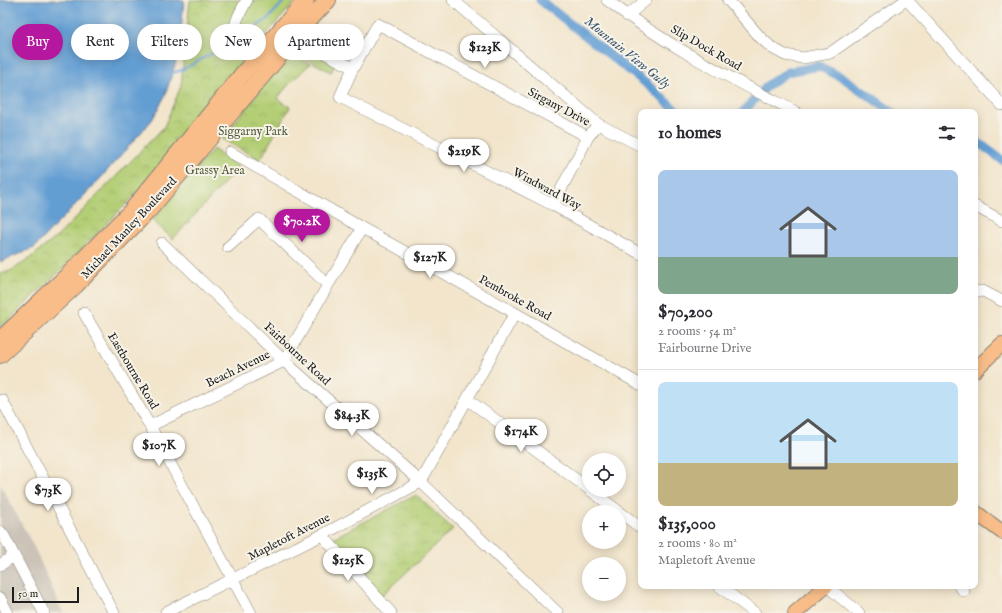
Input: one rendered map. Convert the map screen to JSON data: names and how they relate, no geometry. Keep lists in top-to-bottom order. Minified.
{"streets":{"highway":["Michael Manley Boulevard"],"street":["Slip Dock Road","Sirgany Drive","Windward Way","Pembroke Road","Fairbourne Road","Beach Avenue","Eastbourne Road","Mapletoft Avenue"]},"crossings":[["Sirgany Drive","Windward Way"],["Pembroke Road","Beach Avenue"],["Fairbourne Road","Beach Avenue"],["Fairbourne Road","Mapletoft Avenue"],["Beach Avenue","Eastbourne Road"],["Eastbourne Road","Mapletoft Avenue"]],"water":["Mountain View Gully"],"parks":["Siggarny Park","Grassy Area"],"scale_bar":"50 m","page":{"chip":["Buy","Rent","Filters","New","Apartment"],"price":["$123K","$219K","$70.2K","$127K","$84.3K","$174K","$107K","$135K","$73K","$125K"],"heading":"10 homes","list":[{"name":"$70,200","note":"2 rooms · 54 m² · Fairbourne Drive"},{"name":"$135,000","note":"2 rooms · 80 m² · Mapletoft Avenue"}],"map_buttons":["+","−"],"scale":"50 m"}}
